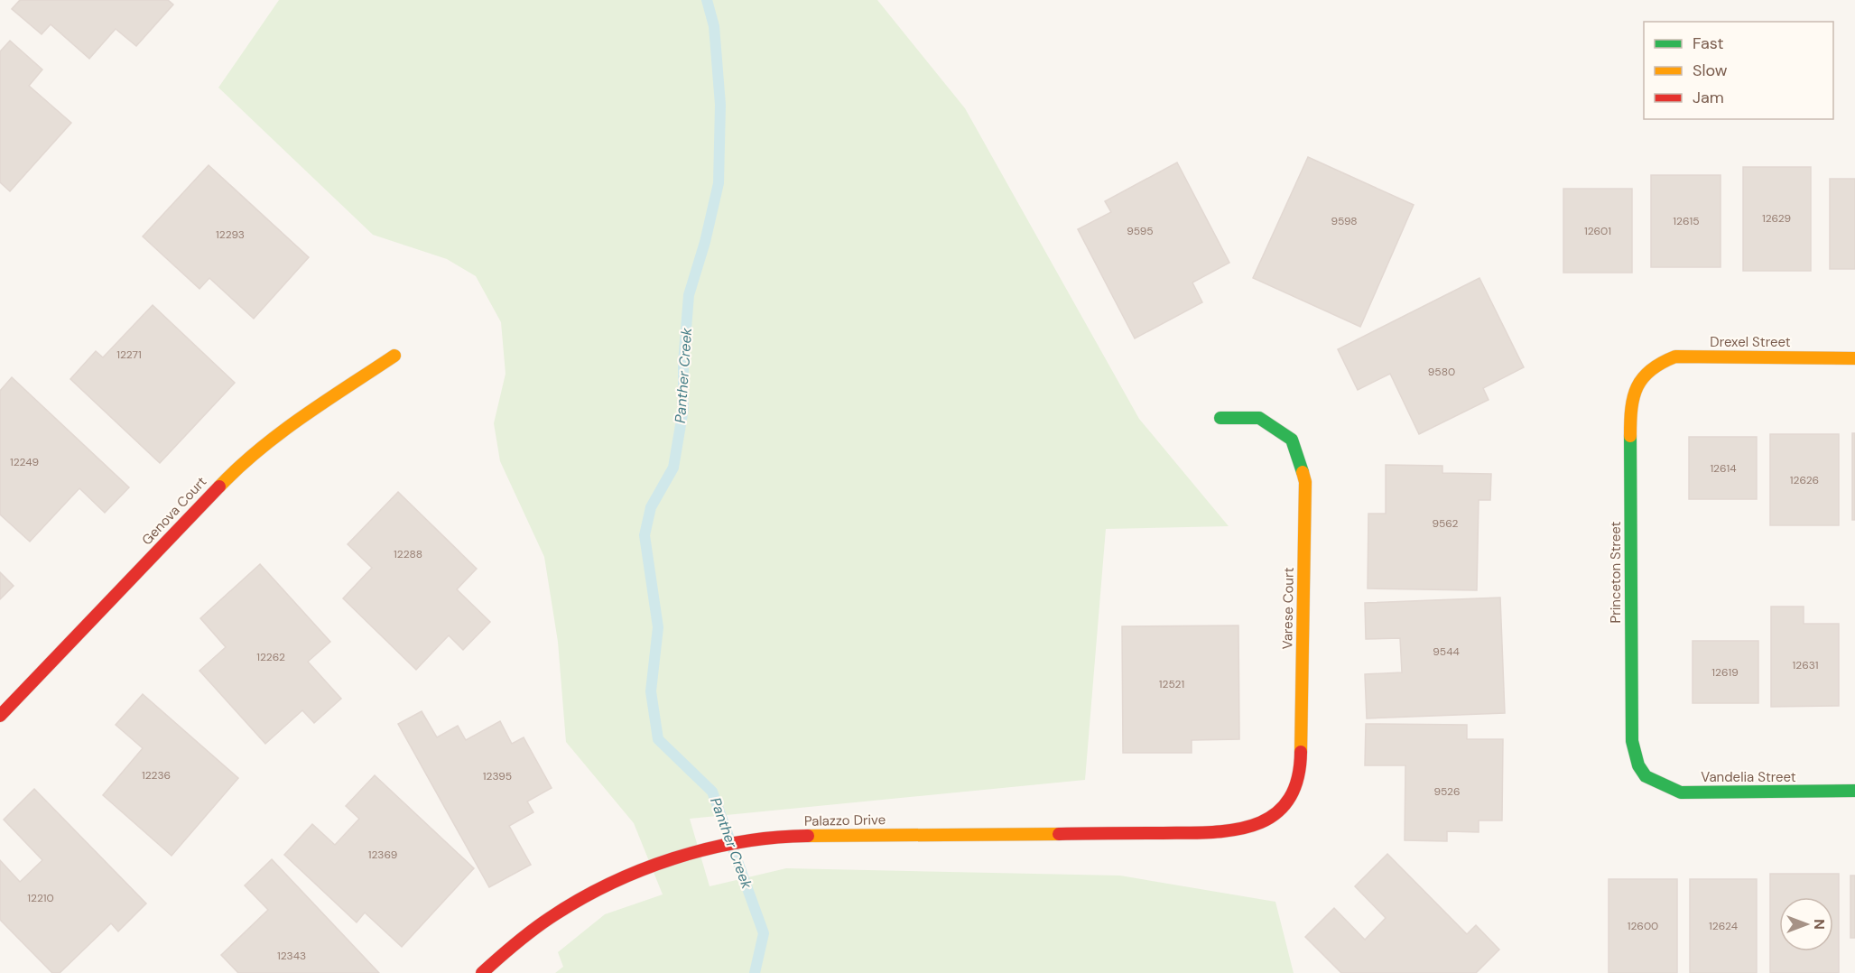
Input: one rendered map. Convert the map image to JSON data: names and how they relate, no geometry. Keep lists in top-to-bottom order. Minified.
{"streets":{"street":["Drexel Street","Genova Court","Princeton Street","Varese Court","Vandelia Street","Palazzo Drive"]},"crossings":[["Drexel Street","Princeton Street"],["Princeton Street","Vandelia Street"],["Varese Court","Palazzo Drive"]],"water":["Panther Creek"],"house_numbers":["12629","9598","12615","9595","12601","12293","12271","9580","12249","12614","12626","9562","12288","9544","12262","12631","12619","12521","12236","12395","9526","12369","12210","12600","12624","12343"],"legend":["Fast","Slow","Jam"],"north":"right"}
